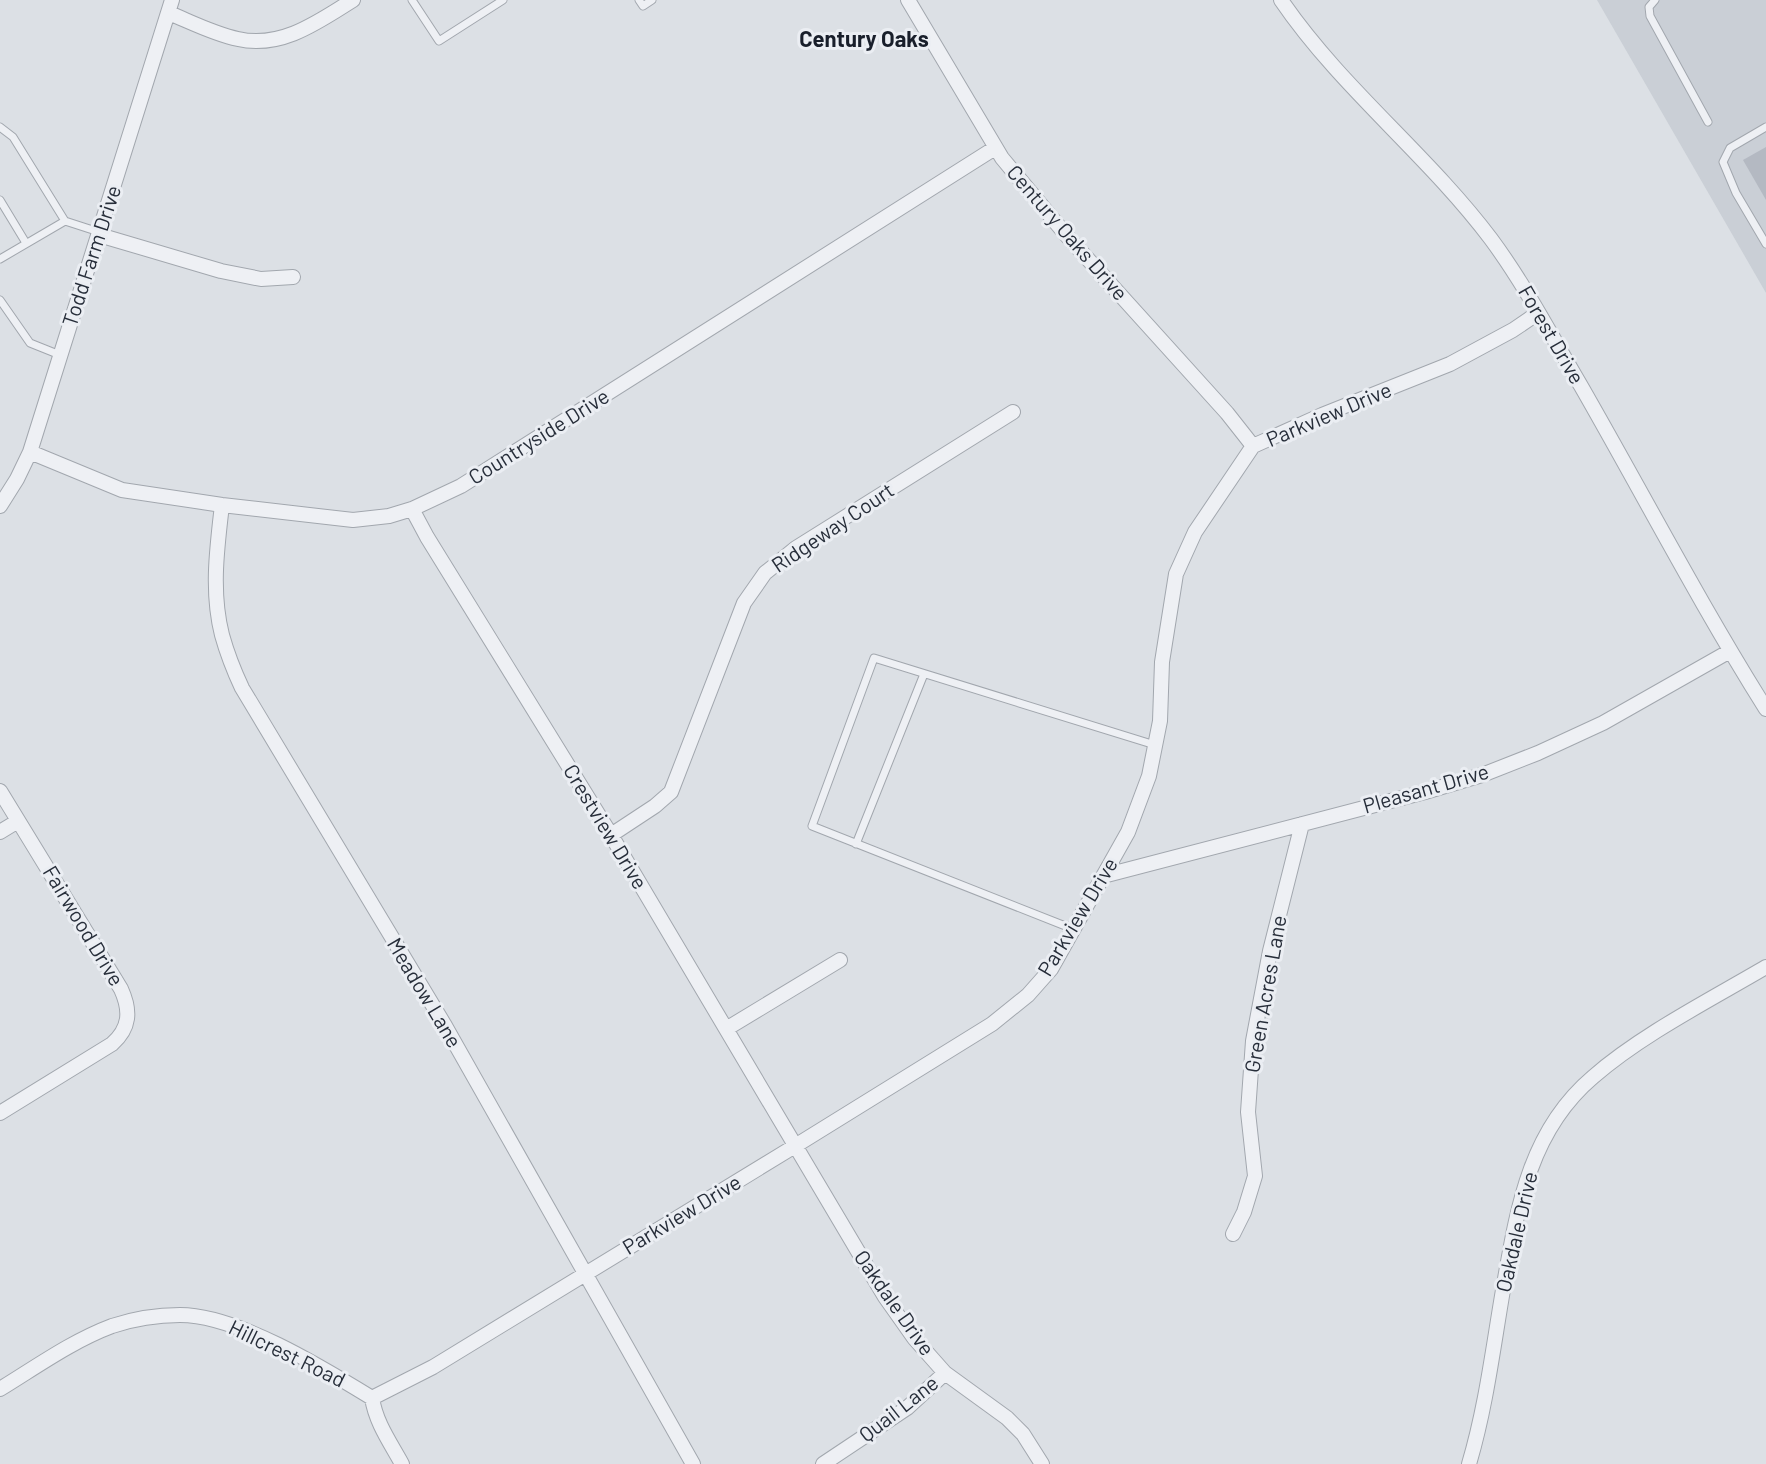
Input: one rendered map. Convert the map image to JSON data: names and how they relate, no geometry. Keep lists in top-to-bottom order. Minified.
{"streets":{"street":["Century Oaks Drive","Todd Farm Drive","Forest Drive","Parkview Drive","Countryside Drive","Ridgeway Court","Pleasant Drive","Crestview Drive","Fairwood Drive","Meadow Lane","Green Acres Lane","Oakdale Drive","Hillcrest Road","Quail Lane"]},"crossings":[["Century Oaks Drive","Parkview Drive"],["Century Oaks Drive","Countryside Drive"],["Todd Farm Drive","Countryside Drive"],["Forest Drive","Parkview Drive"],["Forest Drive","Pleasant Drive"],["Parkview Drive","Pleasant Drive"],["Parkview Drive","Crestview Drive"],["Parkview Drive","Meadow Lane"],["Parkview Drive","Oakdale Drive"],["Parkview Drive","Hillcrest Road"],["Countryside Drive","Crestview Drive"],["Countryside Drive","Meadow Lane"],["Ridgeway Court","Crestview Drive"],["Pleasant Drive","Green Acres Lane"],["Crestview Drive","Oakdale Drive"],["Oakdale Drive","Quail Lane"]],"districts":["Century Oaks"]}
